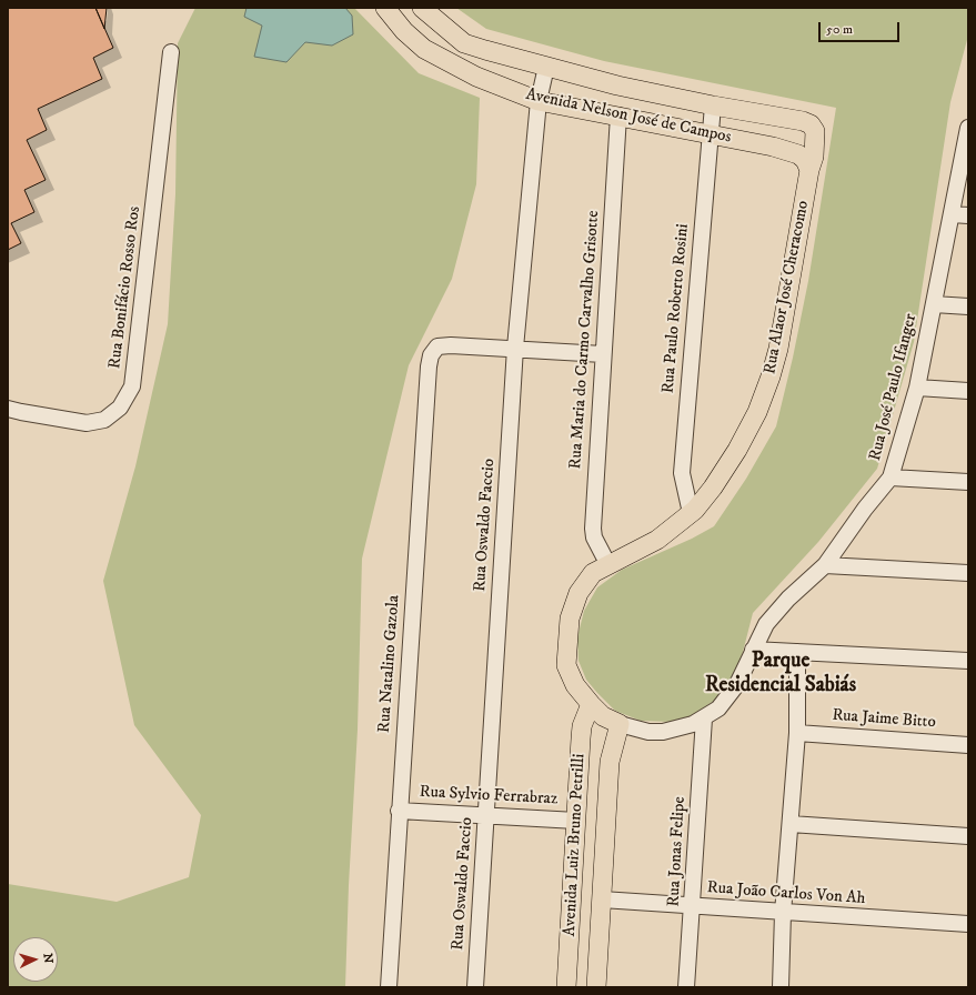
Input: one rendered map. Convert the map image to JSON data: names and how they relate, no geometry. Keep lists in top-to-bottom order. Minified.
{"streets":{"main road":["Avenida Nelson José de Campos","Rua Alaor José Cheracomo","Avenida Luiz Bruno Petrilli"],"street":["Rua Bonifácio Rosso Ros","Rua Paulo Roberto Rosini","Rua Maria do Carmo Carvalho Grisotte","Rua José Paulo Ifanger","Rua Oswaldo Faccio","Rua Natalino Gazola","Rua Jaime Bitto","Rua Sylvio Ferrabraz","Rua Jonas Felipe","Rua João Carlos Von Ah"]},"crossings":[["Avenida Nelson José de Campos","Rua Alaor José Cheracomo"],["Avenida Nelson José de Campos","Rua Paulo Roberto Rosini"],["Avenida Nelson José de Campos","Rua Maria do Carmo Carvalho Grisotte"],["Avenida Nelson José de Campos","Rua Oswaldo Faccio"],["Rua Alaor José Cheracomo","Rua Paulo Roberto Rosini"],["Rua Alaor José Cheracomo","Rua Maria do Carmo Carvalho Grisotte"],["Rua Alaor José Cheracomo","Rua José Paulo Ifanger"],["Rua Alaor José Cheracomo","Avenida Luiz Bruno Petrilli"],["Rua José Paulo Ifanger","Avenida Luiz Bruno Petrilli"],["Rua José Paulo Ifanger","Rua Jonas Felipe"],["Rua Oswaldo Faccio","Rua Natalino Gazola"],["Rua Oswaldo Faccio","Rua Sylvio Ferrabraz"],["Rua Natalino Gazola","Rua Sylvio Ferrabraz"],["Rua Sylvio Ferrabraz","Avenida Luiz Bruno Petrilli"],["Avenida Luiz Bruno Petrilli","Rua João Carlos Von Ah"],["Rua Jonas Felipe","Rua João Carlos Von Ah"]],"districts":["Parque Residencial Sabiás"],"scale_bar":"50 m","north":"right"}
